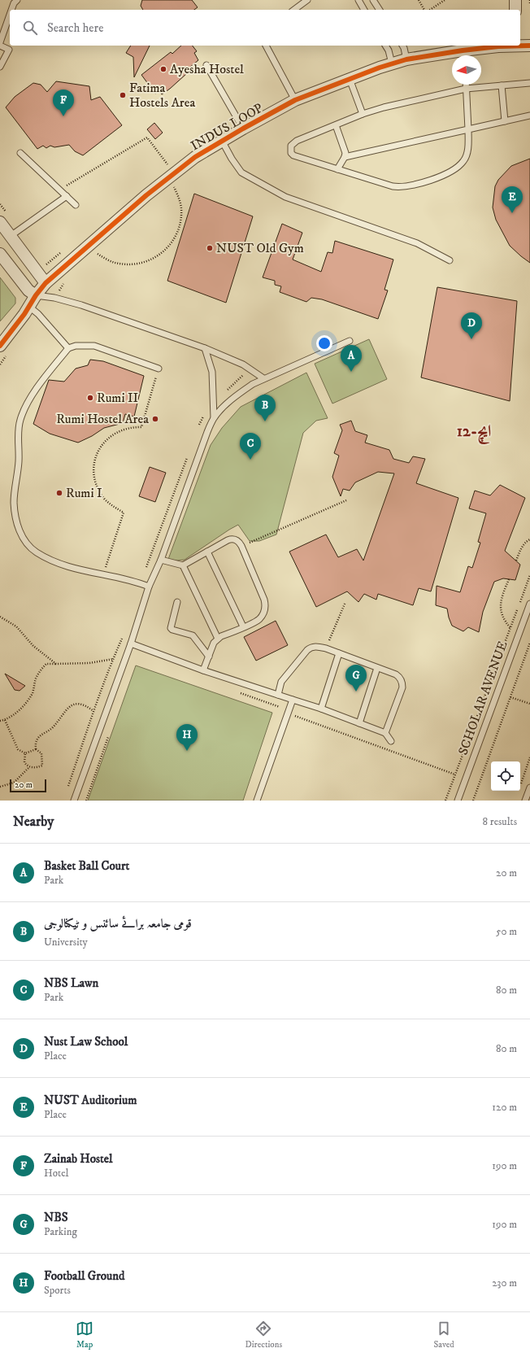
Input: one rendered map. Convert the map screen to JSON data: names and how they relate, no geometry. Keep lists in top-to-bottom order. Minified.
{"streets":{"street":["INDUS LOOP"],"lane":["SCHOLAR AVENUE"]},"districts":["ایچ-12"],"places":["Ayesha Hostel","Fatima Hostels Area","NUST Old Gym","Rumi II","Rumi Hostel Area","Rumi I"],"scale_bar":"20 m","north":"left","page":{"search":"Search here","pins":["F","E","D","A","B","C","G","H"],"scale":"20 m","heading":["Nearby","8 results"],"list":[{"mark":"A","name":"Basket Ball Court","note":"Park","value":"20 m"},{"mark":"B","name":"قومی جامعہ برائے سائنس و ٹیکنالوجی","note":"University","value":"50 m"},{"mark":"C","name":"NBS Lawn","note":"Park","value":"80 m"},{"mark":"D","name":"Nust Law School","note":"Place","value":"80 m"},{"mark":"E","name":"NUST Auditorium","note":"Place","value":"120 m"},{"mark":"F","name":"Zainab Hostel","note":"Hotel","value":"190 m"},{"mark":"G","name":"NBS","note":"Parking","value":"190 m"},{"mark":"H","name":"Football Ground","note":"Sports","value":"230 m"}],"nav":["Map","Directions","Saved"]}}
